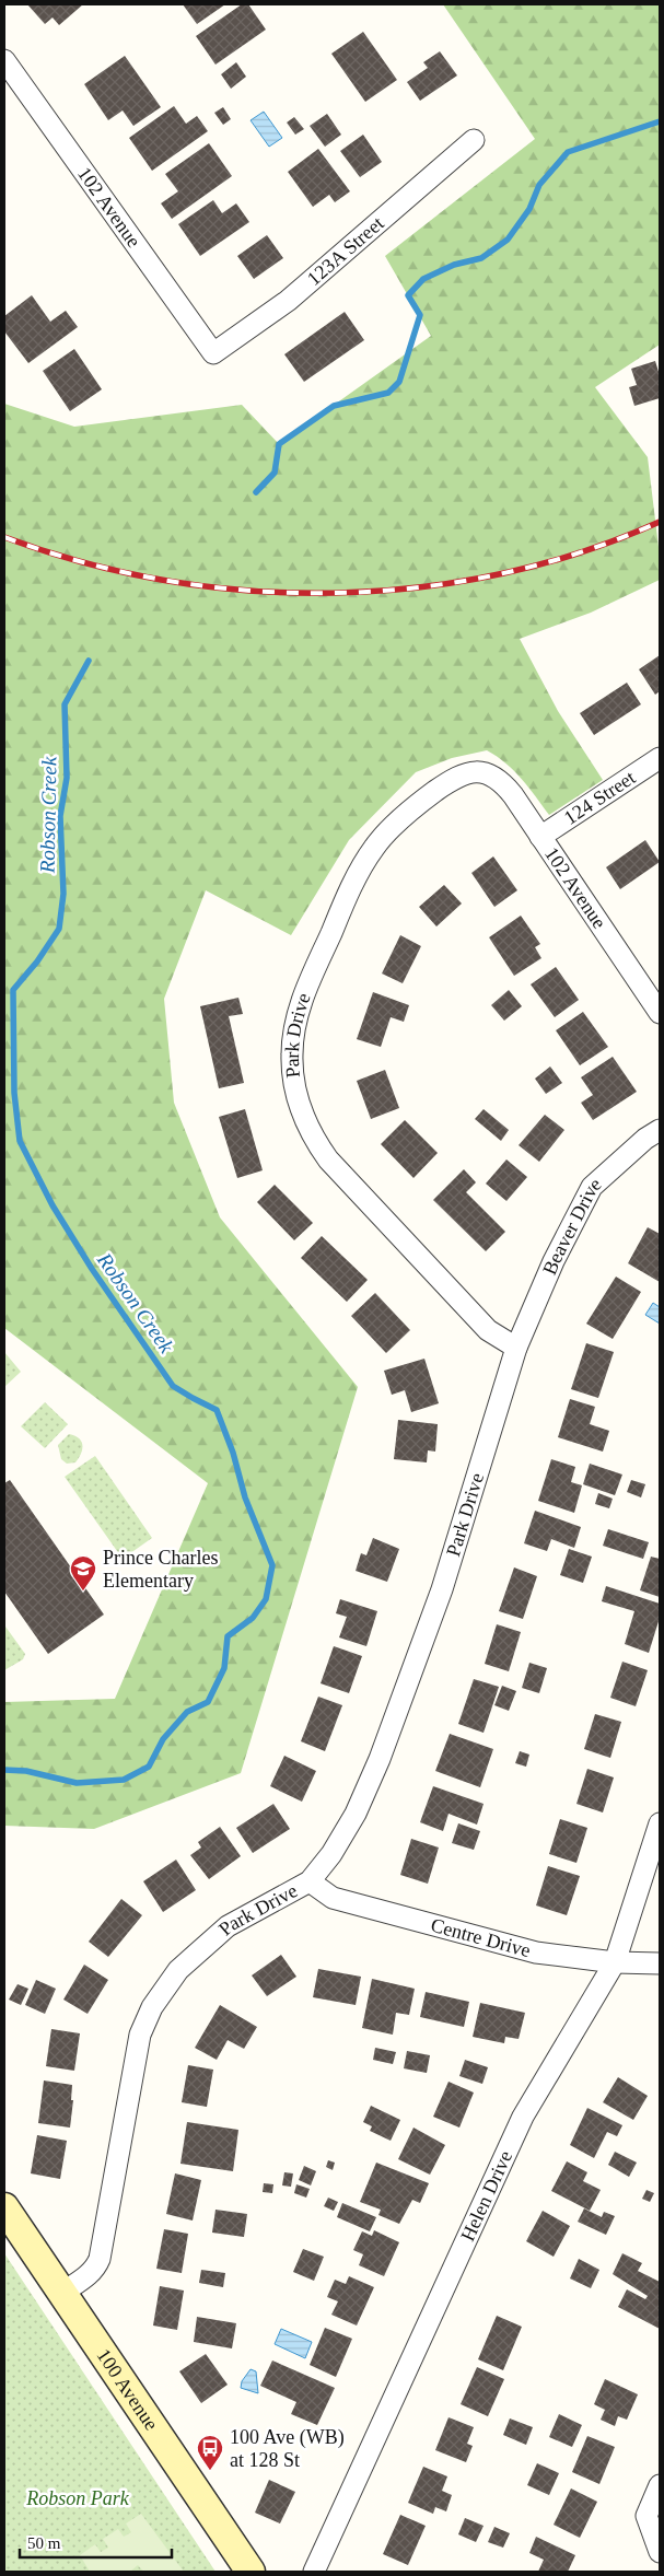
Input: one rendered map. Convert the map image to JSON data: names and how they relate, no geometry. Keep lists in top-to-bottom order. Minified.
{"streets":{"street":["102 Avenue","123A Street","124 Street","Park Drive","Beaver Drive","Centre Drive","Helen Drive","100 Avenue"]},"crossings":[["102 Avenue","123A Street"],["102 Avenue","124 Street"],["102 Avenue","Park Drive"],["Park Drive","Beaver Drive"],["Park Drive","Centre Drive"],["Park Drive","100 Avenue"],["Centre Drive","Helen Drive"]],"water":["Robson Creek"],"parks":["Robson Park"],"places":{"school or university":["Prince Charles Elementary"],"bus stop":["100 Ave (WB) at 128 St"]},"scale_bar":"50 m"}
